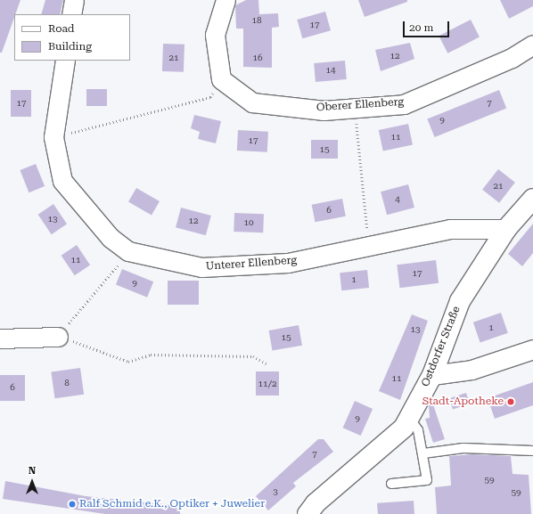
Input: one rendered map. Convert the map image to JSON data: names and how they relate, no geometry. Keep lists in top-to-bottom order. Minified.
{"streets":{"street":["Oberer Ellenberg","Unterer Ellenberg","Ostdorfer Straße"]},"crossings":[["Unterer Ellenberg","Ostdorfer Straße"]],"places":["Stadt-Apotheke","Ralf Schmid e.K., Optiker + Juwelier"],"house_numbers":["18","17","12","21","16","14","17","7","9","11","17","15","21","4","6","13","12","10","11","17","1","9","1","13","15","11","8","11/2","6","9","7","59","3","59"],"legend":["Road","Building"],"scale_bar":"20 m","north":"top"}
